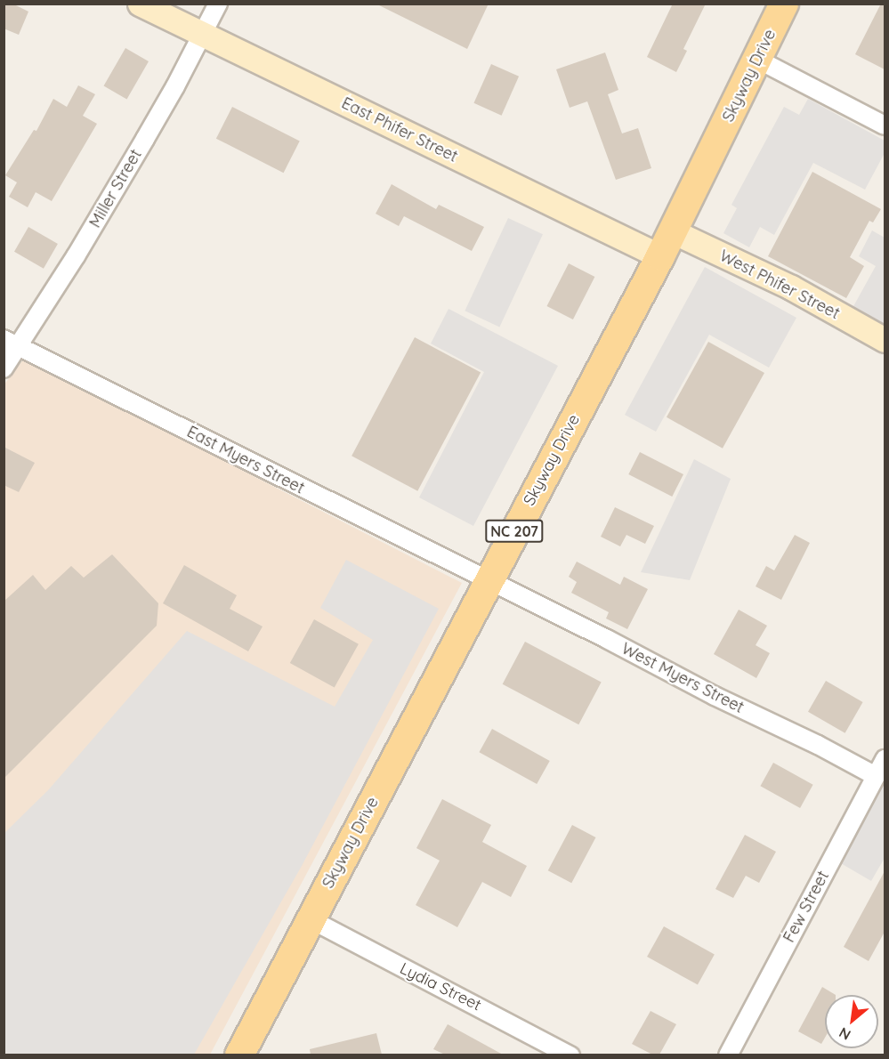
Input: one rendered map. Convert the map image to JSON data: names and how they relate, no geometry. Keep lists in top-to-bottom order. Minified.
{"streets":{"main road":["Skyway Drive","NC 207"],"street":["East Phifer Street","Miller Street","West Phifer Street","East Myers Street","West Myers Street","Few Street","Lydia Street"]},"crossings":[["Skyway Drive","East Phifer Street"],["Skyway Drive","West Phifer Street"],["Skyway Drive","East Myers Street"],["Skyway Drive","West Myers Street"],["Skyway Drive","Lydia Street"],["East Phifer Street","Miller Street"],["Miller Street","East Myers Street"],["East Myers Street","West Myers Street"],["West Myers Street","Few Street"]],"north":"bottom left"}
